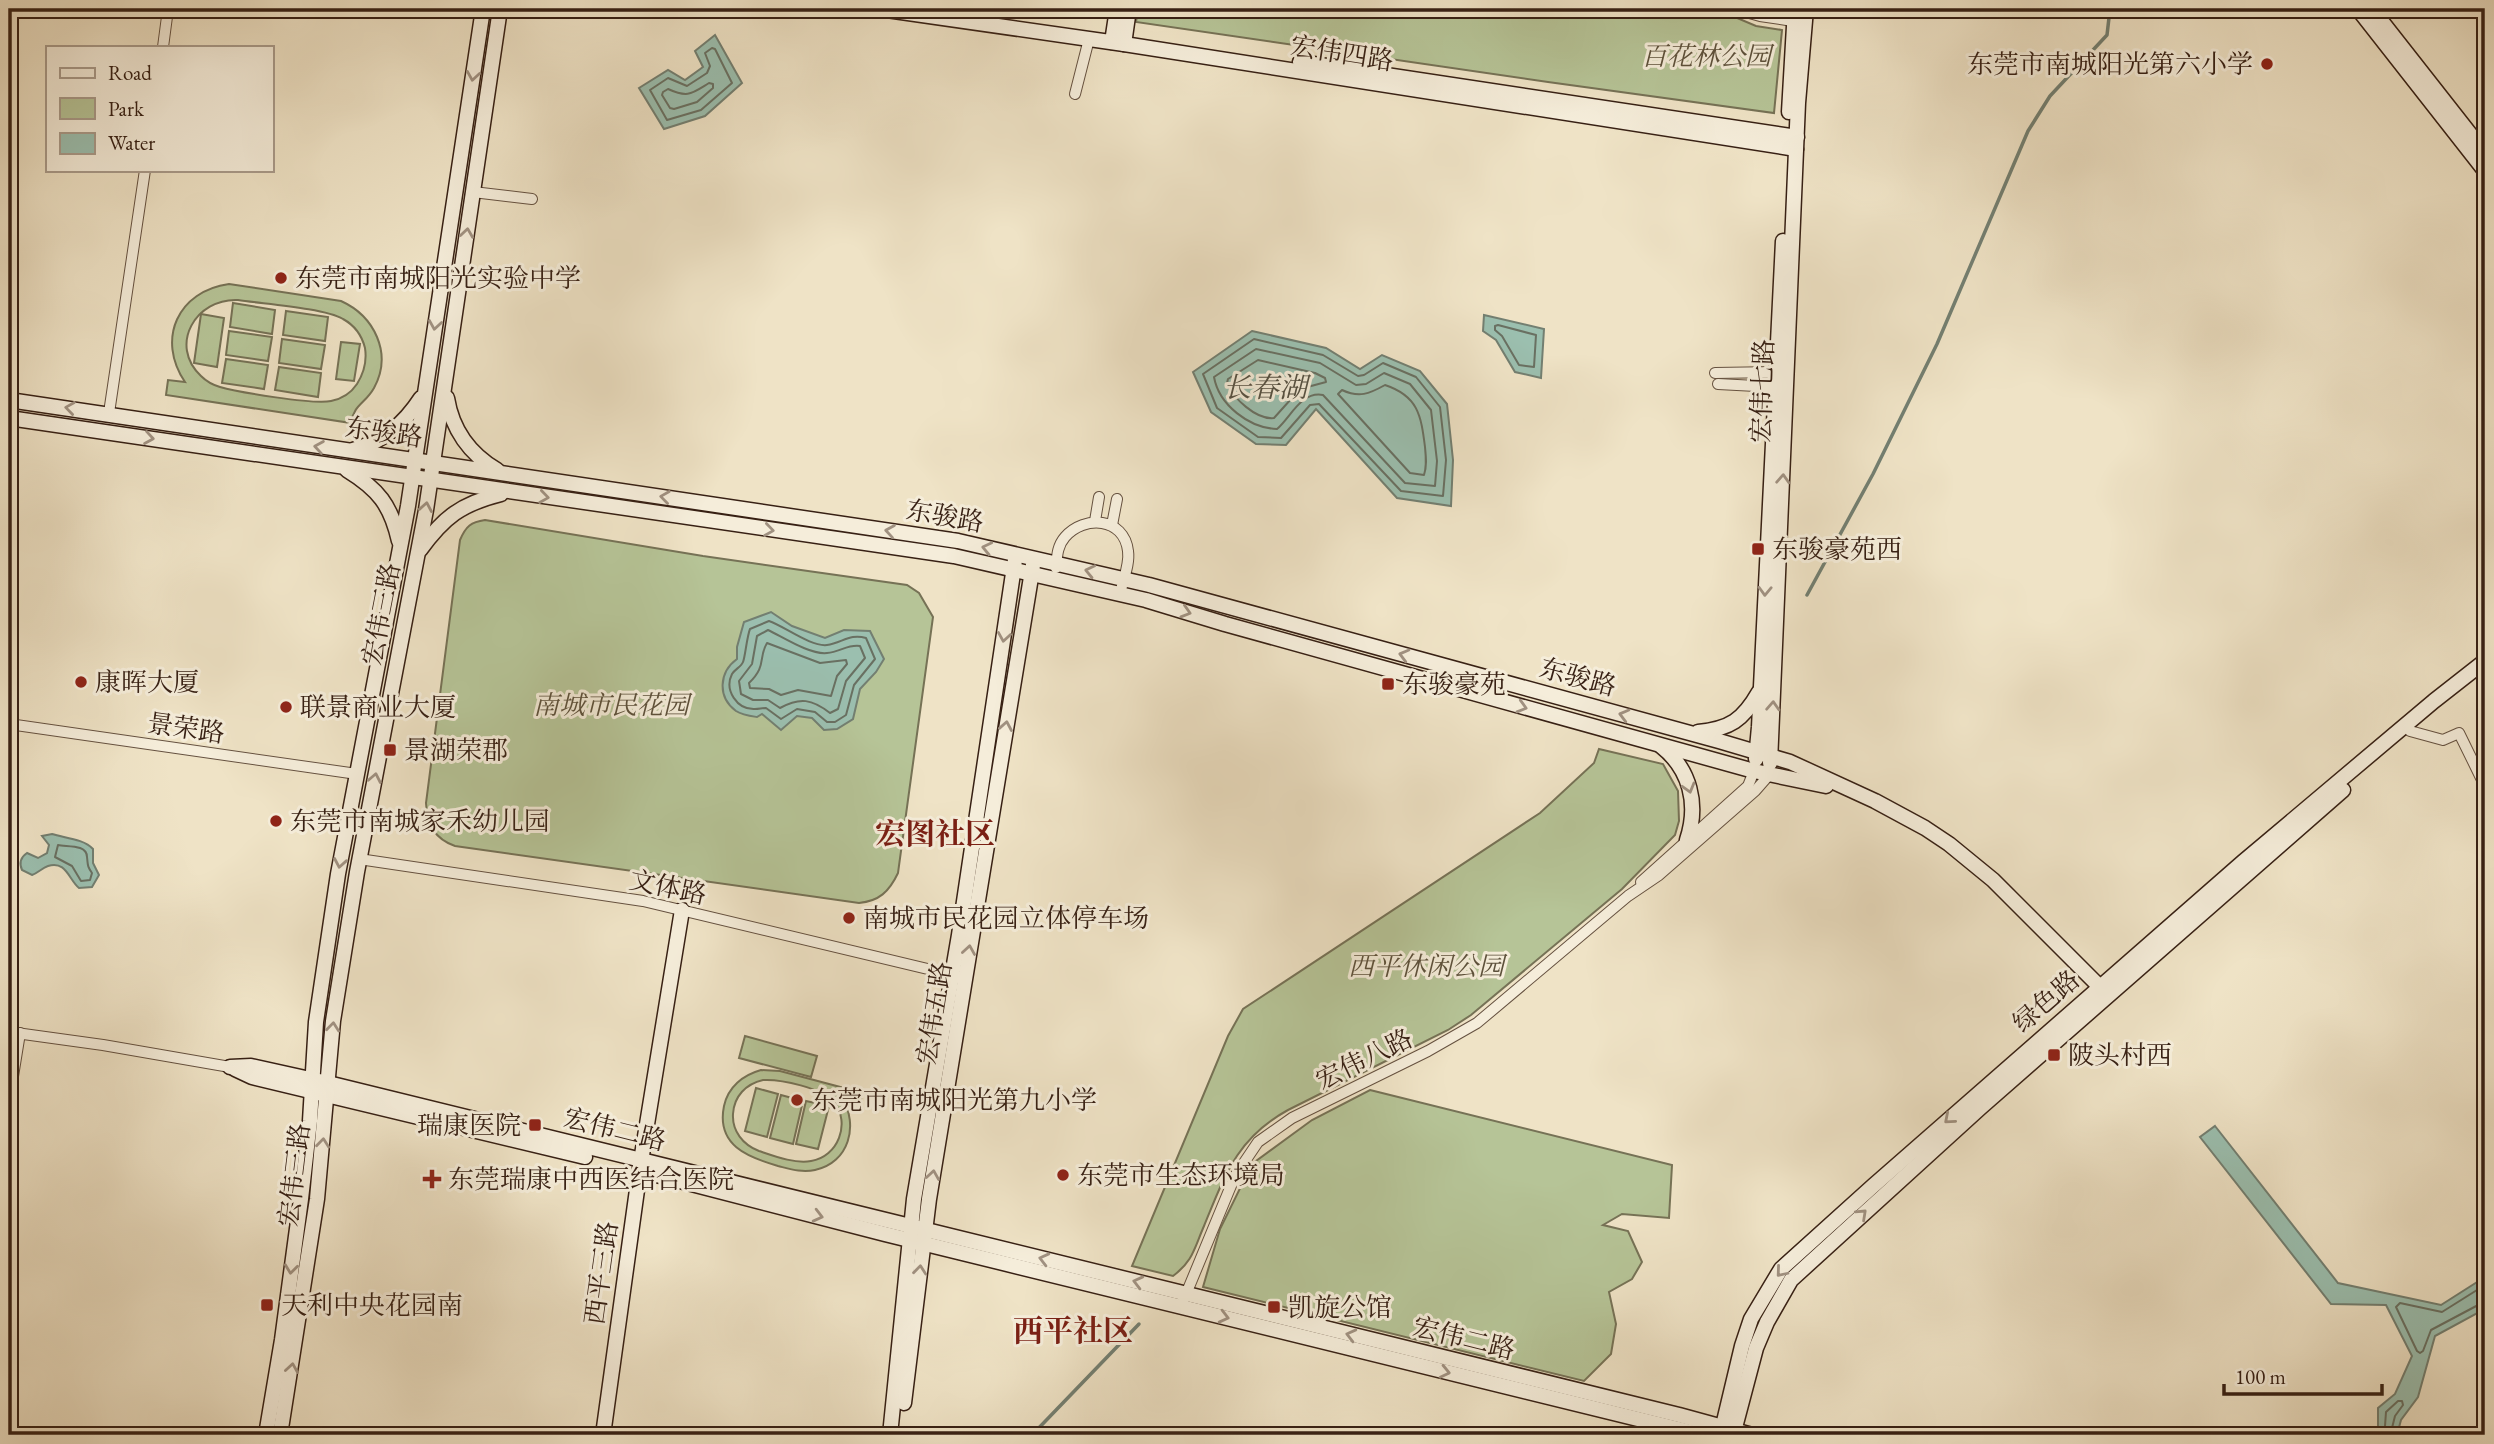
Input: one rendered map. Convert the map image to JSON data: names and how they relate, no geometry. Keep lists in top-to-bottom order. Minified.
{"streets":{"street":["宏伟四路","宏伟七路","东骏路","宏伟三路","景荣路","文体路","绿色路","宏伟五路","宏伟八路","宏伟二路","西平三路"]},"crossings":[["宏伟四路","宏伟七路"],["宏伟七路","东骏路"],["宏伟七路","宏伟八路"],["东骏路","宏伟三路"],["东骏路","绿色路"],["东骏路","宏伟五路"],["东骏路","宏伟八路"],["宏伟三路","景荣路"],["宏伟三路","文体路"],["宏伟三路","宏伟二路"],["文体路","宏伟五路"],["文体路","西平三路"],["绿色路","宏伟二路"],["宏伟五路","宏伟二路"],["宏伟八路","宏伟二路"],["宏伟二路","西平三路"]],"districts":["宏图社区","西平社区"],"water":["长春湖"],"parks":["百花林公园","南城市民花园","西平休闲公园"],"places":{"other":["东莞市南城阳光第六小学","东莞市南城阳光实验中学","康晖大厦","联景商业大厦","东莞市南城家禾幼儿园","南城市民花园立体停车场","东莞市南城阳光第九小学","东莞市生态环境局"],"transit":["东骏豪苑西","东骏豪苑","景湖荣郡","陂头村西","瑞康医院","天利中央花园南","凯旋公馆"],"health":["东莞瑞康中西医结合医院"]},"legend":["Road","Park","Water"],"scale_bar":"100 m"}
